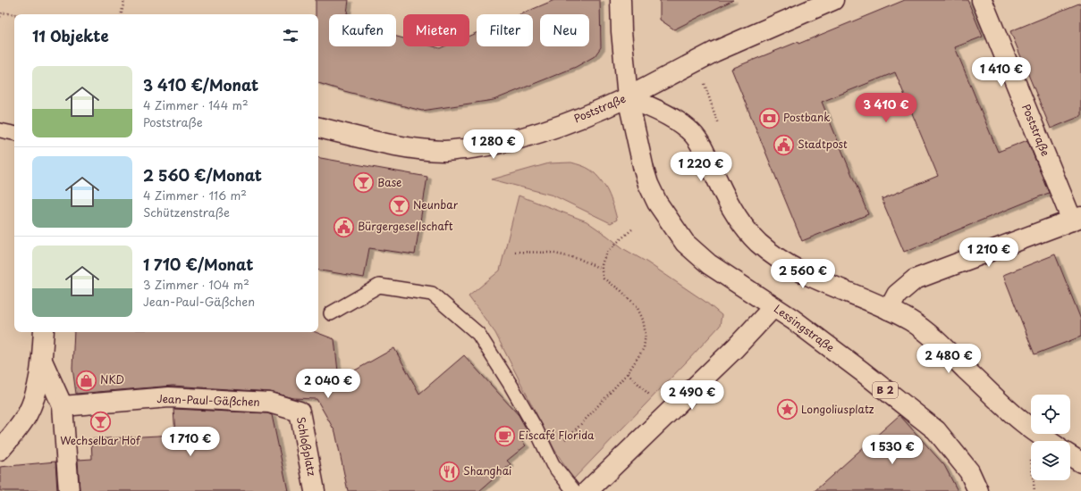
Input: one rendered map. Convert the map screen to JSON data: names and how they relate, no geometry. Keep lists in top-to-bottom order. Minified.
{"streets":{"street":["Poststraße","Lessingstraße","B 2","Jean-Paul-Gäßchen","Schloßplatz"]},"crossings":[["Poststraße","Lessingstraße"],["Poststraße","B 2"],["Lessingstraße","B 2"],["Jean-Paul-Gäßchen","Schloßplatz"]],"places":{"bank":["Postbank"],"public building":["Stadtpost","Bürgergesellschaft"],"bar":["Base","Neunbar","Wechselbar Hof"],"shop":["NKD"],"place":["Longoliusplatz"],"cafe":["Eiscafé Florida"],"restaurant":["Shanghai"]},"page":{"chip":["Kaufen","Mieten","Filter","Neu"],"heading":"11 Objekte","price":["1 410 €","3 410 €","1 280 €","1 220 €","1 210 €","2 560 €","2 480 €","2 040 €","2 490 €","1 710 €","1 530 €"],"list":[{"name":"3 410 €/Monat","note":"4 Zimmer · 144 m² · Poststraße"},{"name":"2 560 €/Monat","note":"4 Zimmer · 116 m² · Schützenstraße"},{"name":"1 710 €/Monat","note":"3 Zimmer · 104 m² · Jean-Paul-Gäßchen"}]}}
